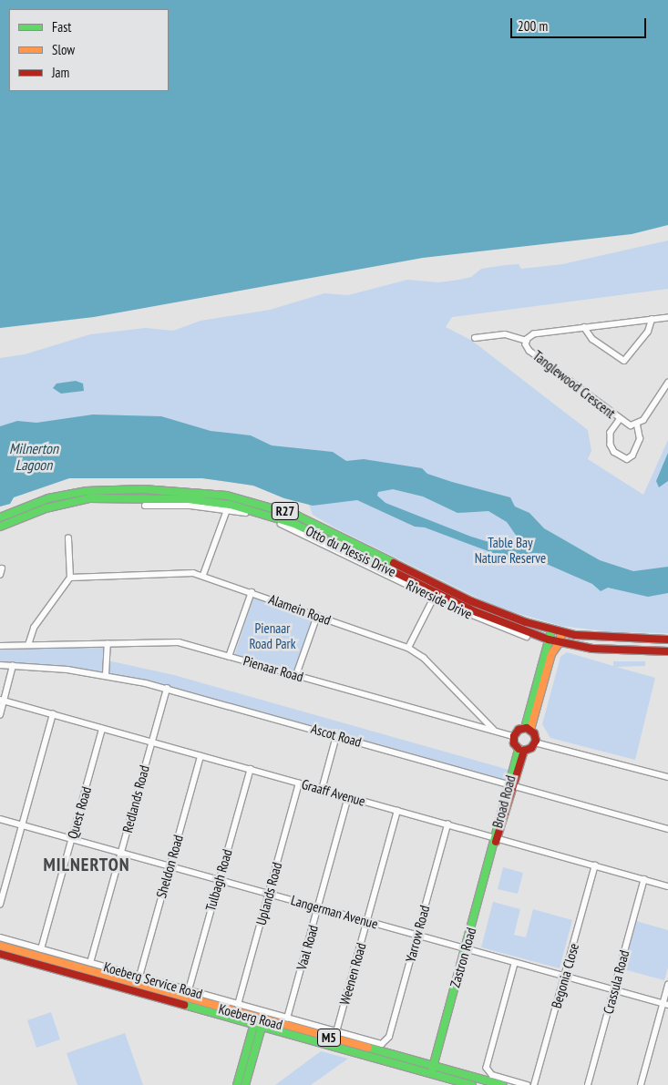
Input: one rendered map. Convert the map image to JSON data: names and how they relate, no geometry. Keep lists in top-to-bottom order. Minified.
{"streets":{"main road":["R27","Otto du Plessis Drive","Broad Road","Zastron Road","Koeberg Road","M5"],"street":["Tanglewood Crescent","Riverside Drive","Alamein Road","Pienaar Road","Ascot Road","Graaff Avenue","Redlands Road","Quest Road","Sheldon Road","Tulbagh Road","Uplands Road","Langerman Avenue","Yarrow Road","Vaal Road","Weenen Road","Begonia Close","Koeberg Service Road","Crassula Road"]},"crossings":[["Alamein Road","Pienaar Road"],["Pienaar Road","Broad Road"],["Ascot Road","Redlands Road"],["Ascot Road","Broad Road"],["Graaff Avenue","Redlands Road"],["Graaff Avenue","Broad Road"],["Graaff Avenue","Quest Road"],["Graaff Avenue","Sheldon Road"],["Graaff Avenue","Tulbagh Road"],["Graaff Avenue","Uplands Road"],["Graaff Avenue","Yarrow Road"],["Graaff Avenue","Vaal Road"],["Graaff Avenue","Zastron Road"],["Graaff Avenue","Weenen Road"],["Graaff Avenue","Begonia Close"],["Graaff Avenue","Crassula Road"],["Redlands Road","Langerman Avenue"],["Redlands Road","Koeberg Service Road"],["Broad Road","Zastron Road"],["Quest Road","Langerman Avenue"],["Quest Road","Koeberg Service Road"],["Sheldon Road","Langerman Avenue"],["Sheldon Road","Koeberg Service Road"],["Tulbagh Road","Langerman Avenue"],["Tulbagh Road","Koeberg Service Road"],["Uplands Road","Langerman Avenue"],["Uplands Road","Koeberg Service Road"],["Langerman Avenue","Yarrow Road"],["Langerman Avenue","Vaal Road"],["Langerman Avenue","Zastron Road"],["Langerman Avenue","Weenen Road"],["Langerman Avenue","Begonia Close"],["Langerman Avenue","Crassula Road"],["Yarrow Road","Koeberg Service Road"],["Vaal Road","Koeberg Service Road"],["Zastron Road","Koeberg Road"],["Weenen Road","Koeberg Service Road"]],"districts":["MILNERTON"],"water":["Milnerton Lagoon"],"parks":["Table Bay Nature Reserve","Pienaar Road Park"],"legend":["Fast","Slow","Jam"],"scale_bar":"200 m"}
